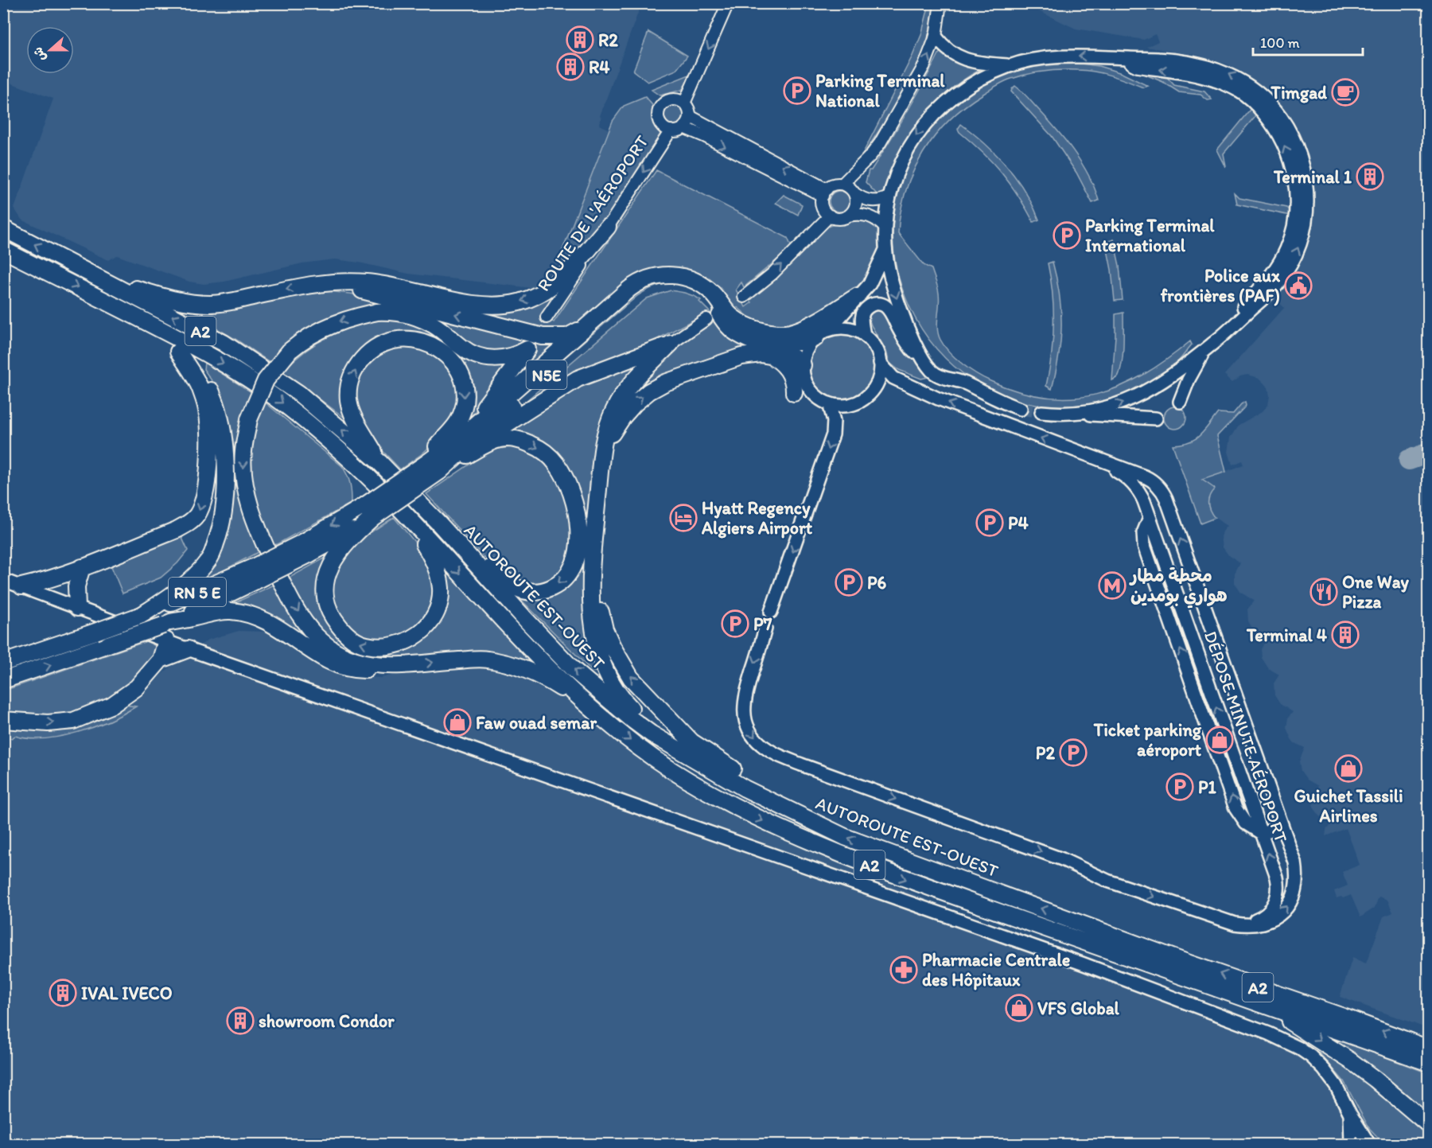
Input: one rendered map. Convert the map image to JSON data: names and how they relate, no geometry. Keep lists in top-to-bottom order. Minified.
{"streets":{"highway":["A2","N5E","RN 5 E","AUTOROUTE EST-OUEST"],"main road":["DÉPOSE MINUTE AÉROPORT"],"street":["ROUTE DE L'AÉROPORT"]},"crossings":[["N5E","RN 5 E"]],"one_way":["ROUTE DE L'AÉROPORT"],"places":{"building":["R2","R4","Terminal 1","Terminal 4","IVAL IVECO","showroom Condor"],"parking":["Parking Terminal National","Parking Terminal International","P4","P6","P7","P2","P1"],"cafe":["Timgad"],"public building":["Police aux frontières (PAF)"],"hotel":["Hyatt Regency Algiers Airport"],"metro station":["محطة مطار هواري بومدين"],"restaurant":["One Way Pizza"],"shop":["Faw ouad semar","Ticket parking aéroport","Guichet Tassili Airlines","VFS Global"],"pharmacy":["Pharmacie Centrale des Hôpitaux"]},"scale_bar":"100 m","north":"left"}
